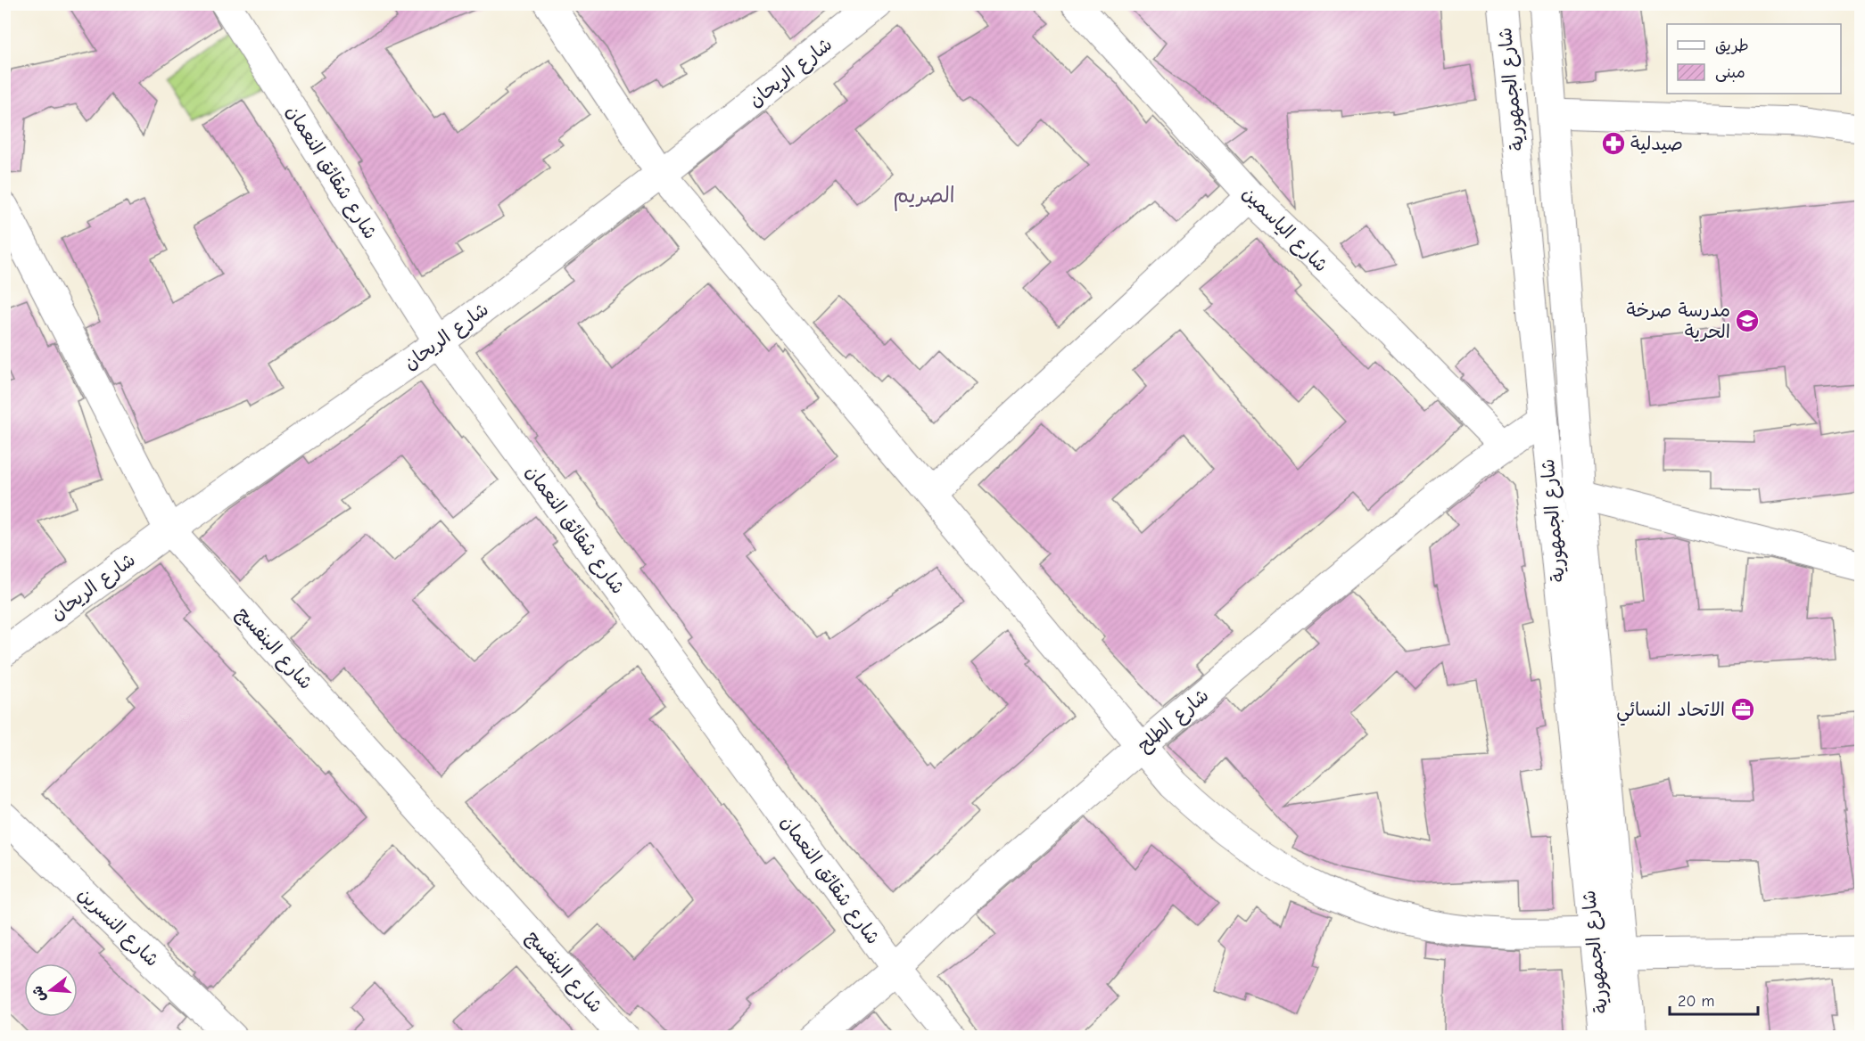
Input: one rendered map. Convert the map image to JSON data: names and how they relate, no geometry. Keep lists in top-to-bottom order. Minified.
{"streets":{"street":["شارع الريحان","شارع الجمهورية","شارع شقائق النعمان","شارع الياسمين","شارع البنفسج","شارع الطلح","شارع النسرين"]},"crossings":[["شارع الريحان","شارع شقائق النعمان"],["شارع الريحان","شارع البنفسج"],["شارع الجمهورية","شارع الطلح"],["شارع شقائق النعمان","شارع الطلح"],["شارع الياسمين","شارع الطلح"]],"districts":["الصريم"],"places":{"pharmacy":["صيدلية"],"school or university":["مدرسة صرخة الحرية"],"office":["الاتحاد النسائي"]},"legend":["طريق","مبنى"],"scale_bar":"20 m","north":"left"}
